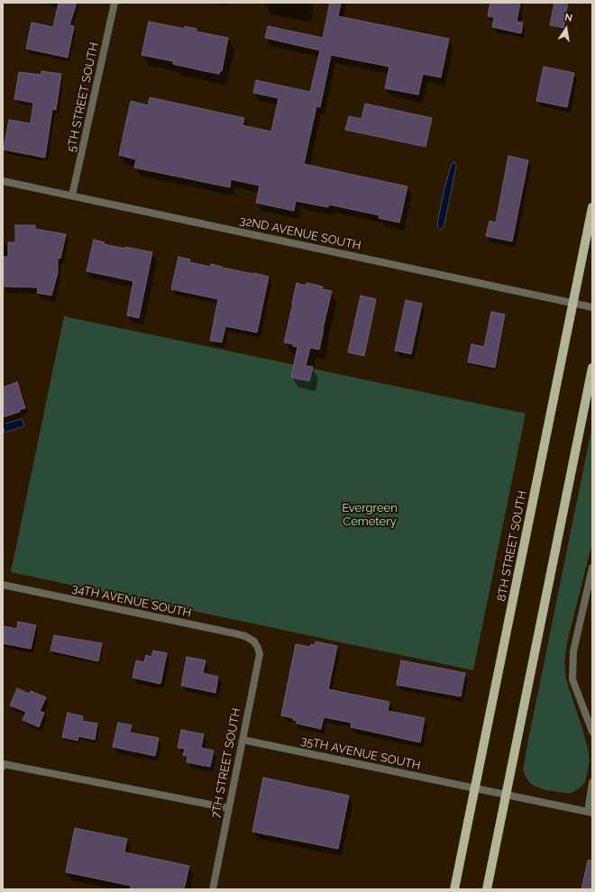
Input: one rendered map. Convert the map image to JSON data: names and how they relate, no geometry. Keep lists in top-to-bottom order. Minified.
{"streets":{"main road":["8TH STREET SOUTH"],"street":["5TH STREET SOUTH","32ND AVENUE SOUTH","34TH AVENUE SOUTH","35TH AVENUE SOUTH","7TH STREET SOUTH"]},"crossings":[["5TH STREET SOUTH","32ND AVENUE SOUTH"],["32ND AVENUE SOUTH","8TH STREET SOUTH"],["8TH STREET SOUTH","35TH AVENUE SOUTH"],["34TH AVENUE SOUTH","7TH STREET SOUTH"],["35TH AVENUE SOUTH","7TH STREET SOUTH"]],"parks":["Evergreen Cemetery"],"north":"top"}
